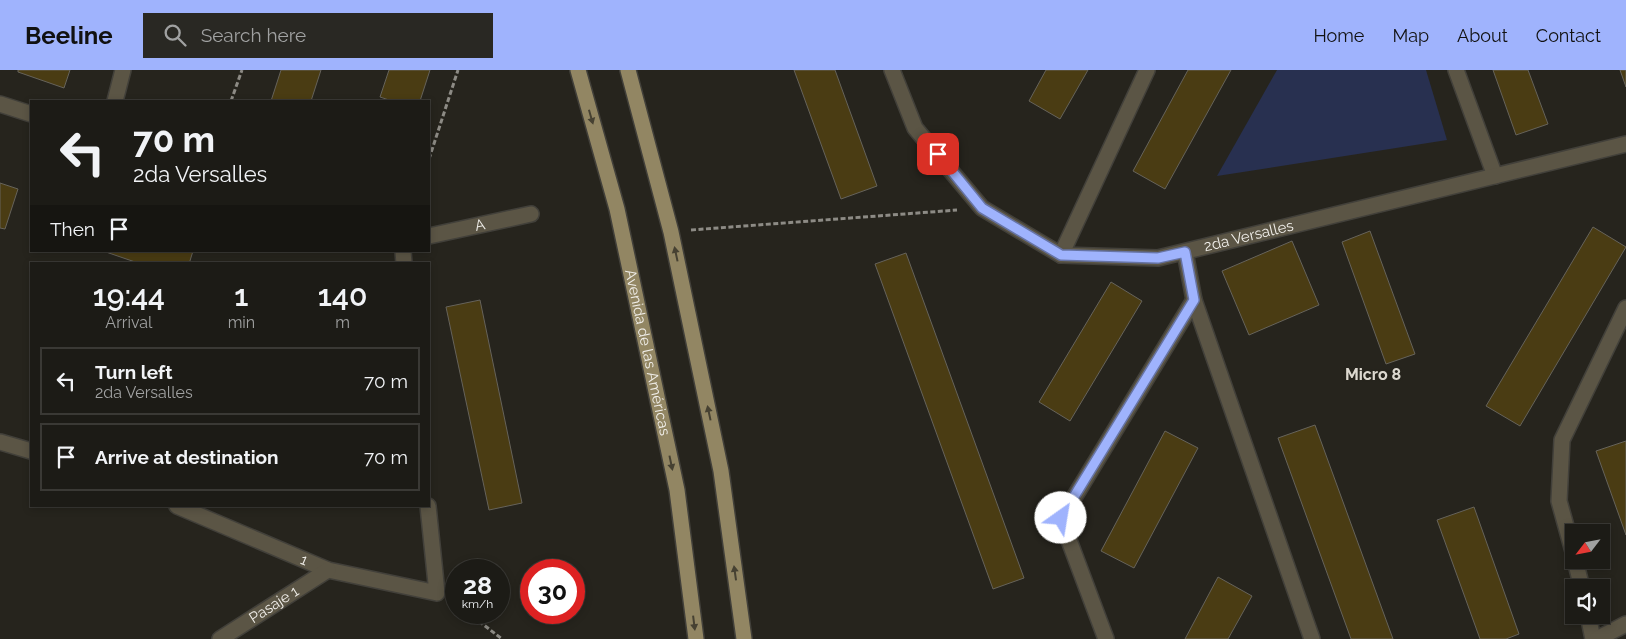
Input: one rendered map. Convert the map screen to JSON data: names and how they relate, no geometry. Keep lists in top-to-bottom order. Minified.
{"streets":{"main road":["Avenida de las Américas"],"street":["A","2da Versalles","1","Pasaje 1"]},"crossings":[["1","Pasaje 1"]],"districts":["Micro 8"],"north":"bottom left","page":{"header":"Beeline","search":"Search here","nav":["Home","Map","About","Contact"],"turn":["70 m","2da Versalles"],"then":"Then","eta":["19:44","Arrival","1","min","140","m"],"list":[{"name":"Turn left","note":"2da Versalles","value":"70 m"},{"name":"Arrive at destination","value":"70 m"}],"speed":"28 km/h","limit":"30"}}
